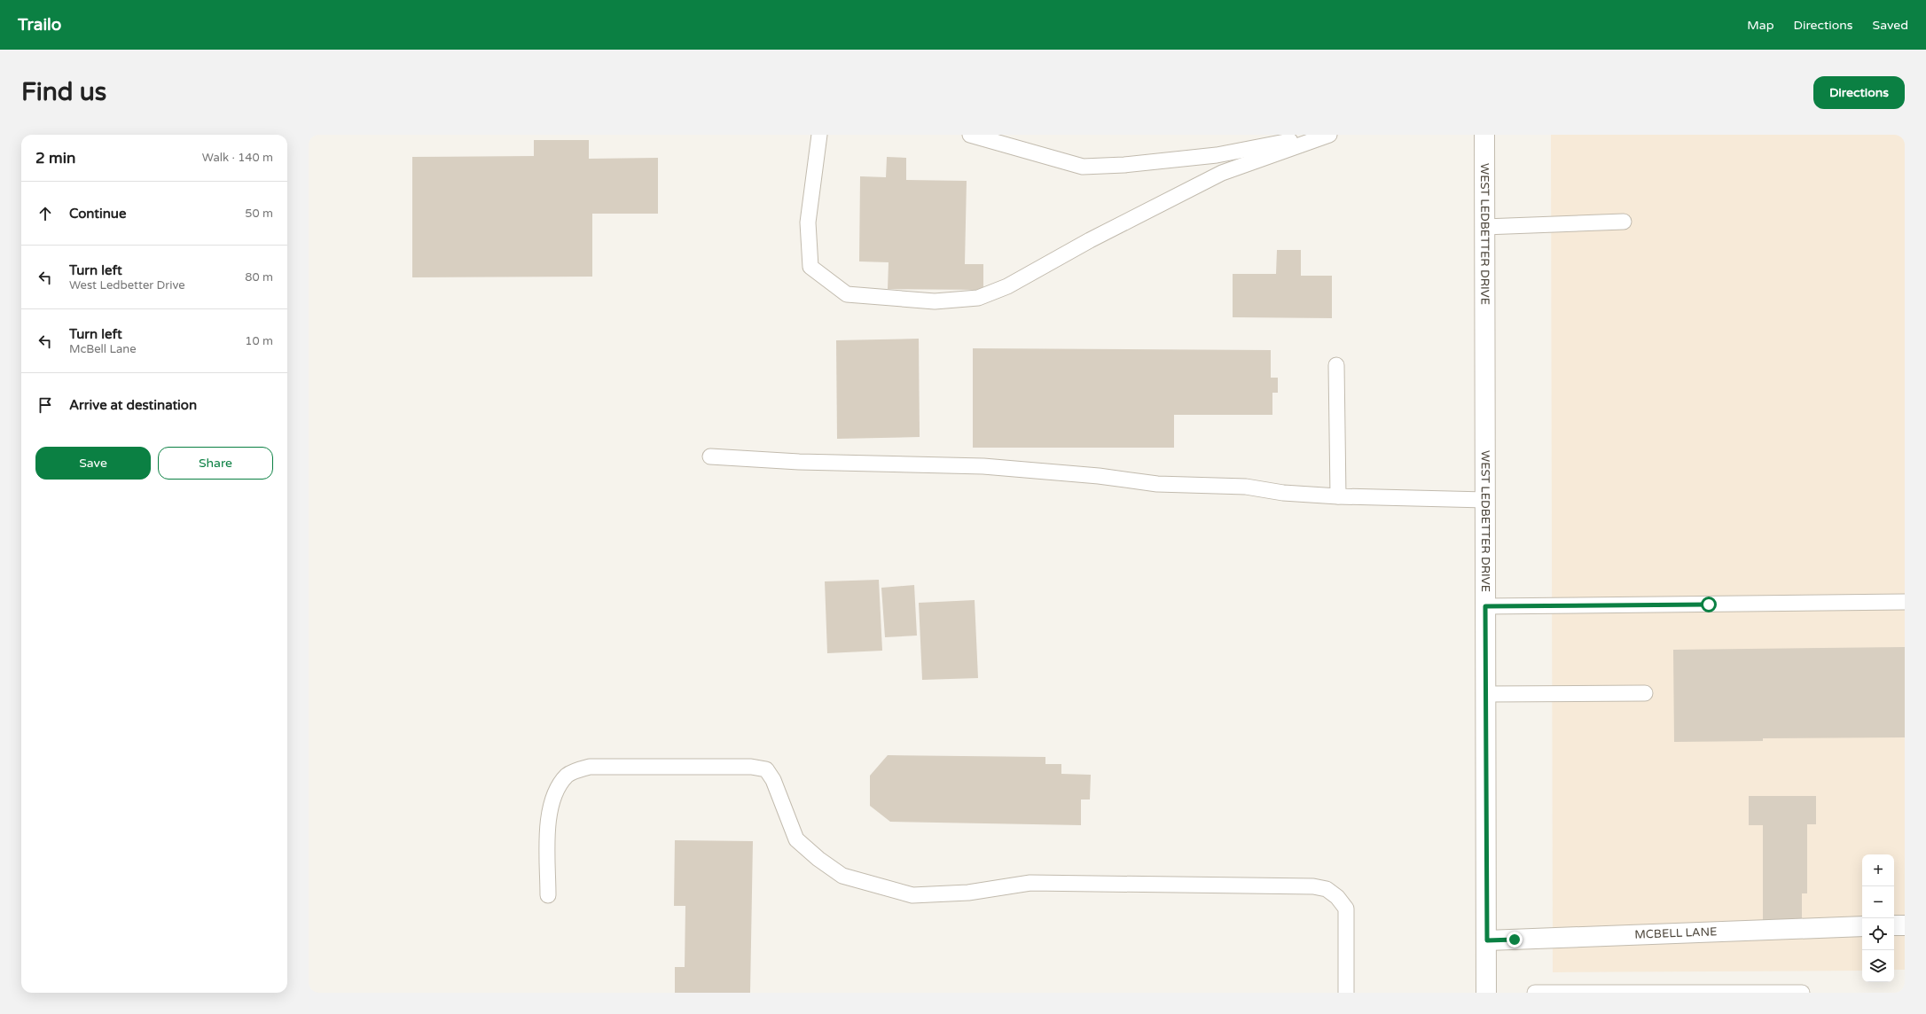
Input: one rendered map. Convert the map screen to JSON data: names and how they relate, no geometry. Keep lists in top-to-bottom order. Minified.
{"streets":{"street":["WEST LEDBETTER DRIVE","MCBELL LANE"]},"crossings":[["WEST LEDBETTER DRIVE","MCBELL LANE"]],"page":{"header":"Trailo","nav":["Map","Directions","Saved"],"buttons":["Directions",["Save","Share"]],"title":"Find us","heading":["2 min","Walk · 140 m"],"list":[["Continue","50 m"],["Turn left","West Ledbetter Drive","80 m"],["Turn left","McBell Lane","10 m"],"Arrive at destination"],"map_buttons":["+","−"]}}
